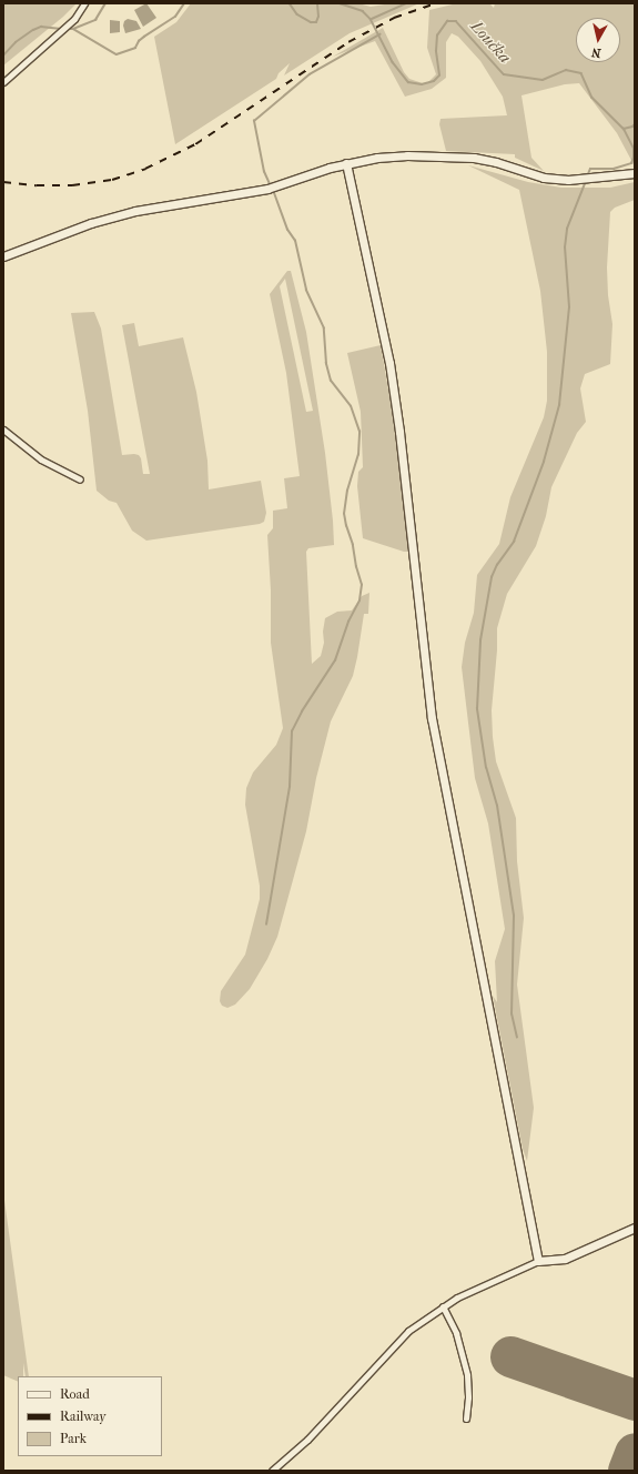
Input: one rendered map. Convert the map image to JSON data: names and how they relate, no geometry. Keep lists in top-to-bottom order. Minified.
{"water":["Loučka"],"legend":["Road","Railway","Park"],"north":"bottom"}
